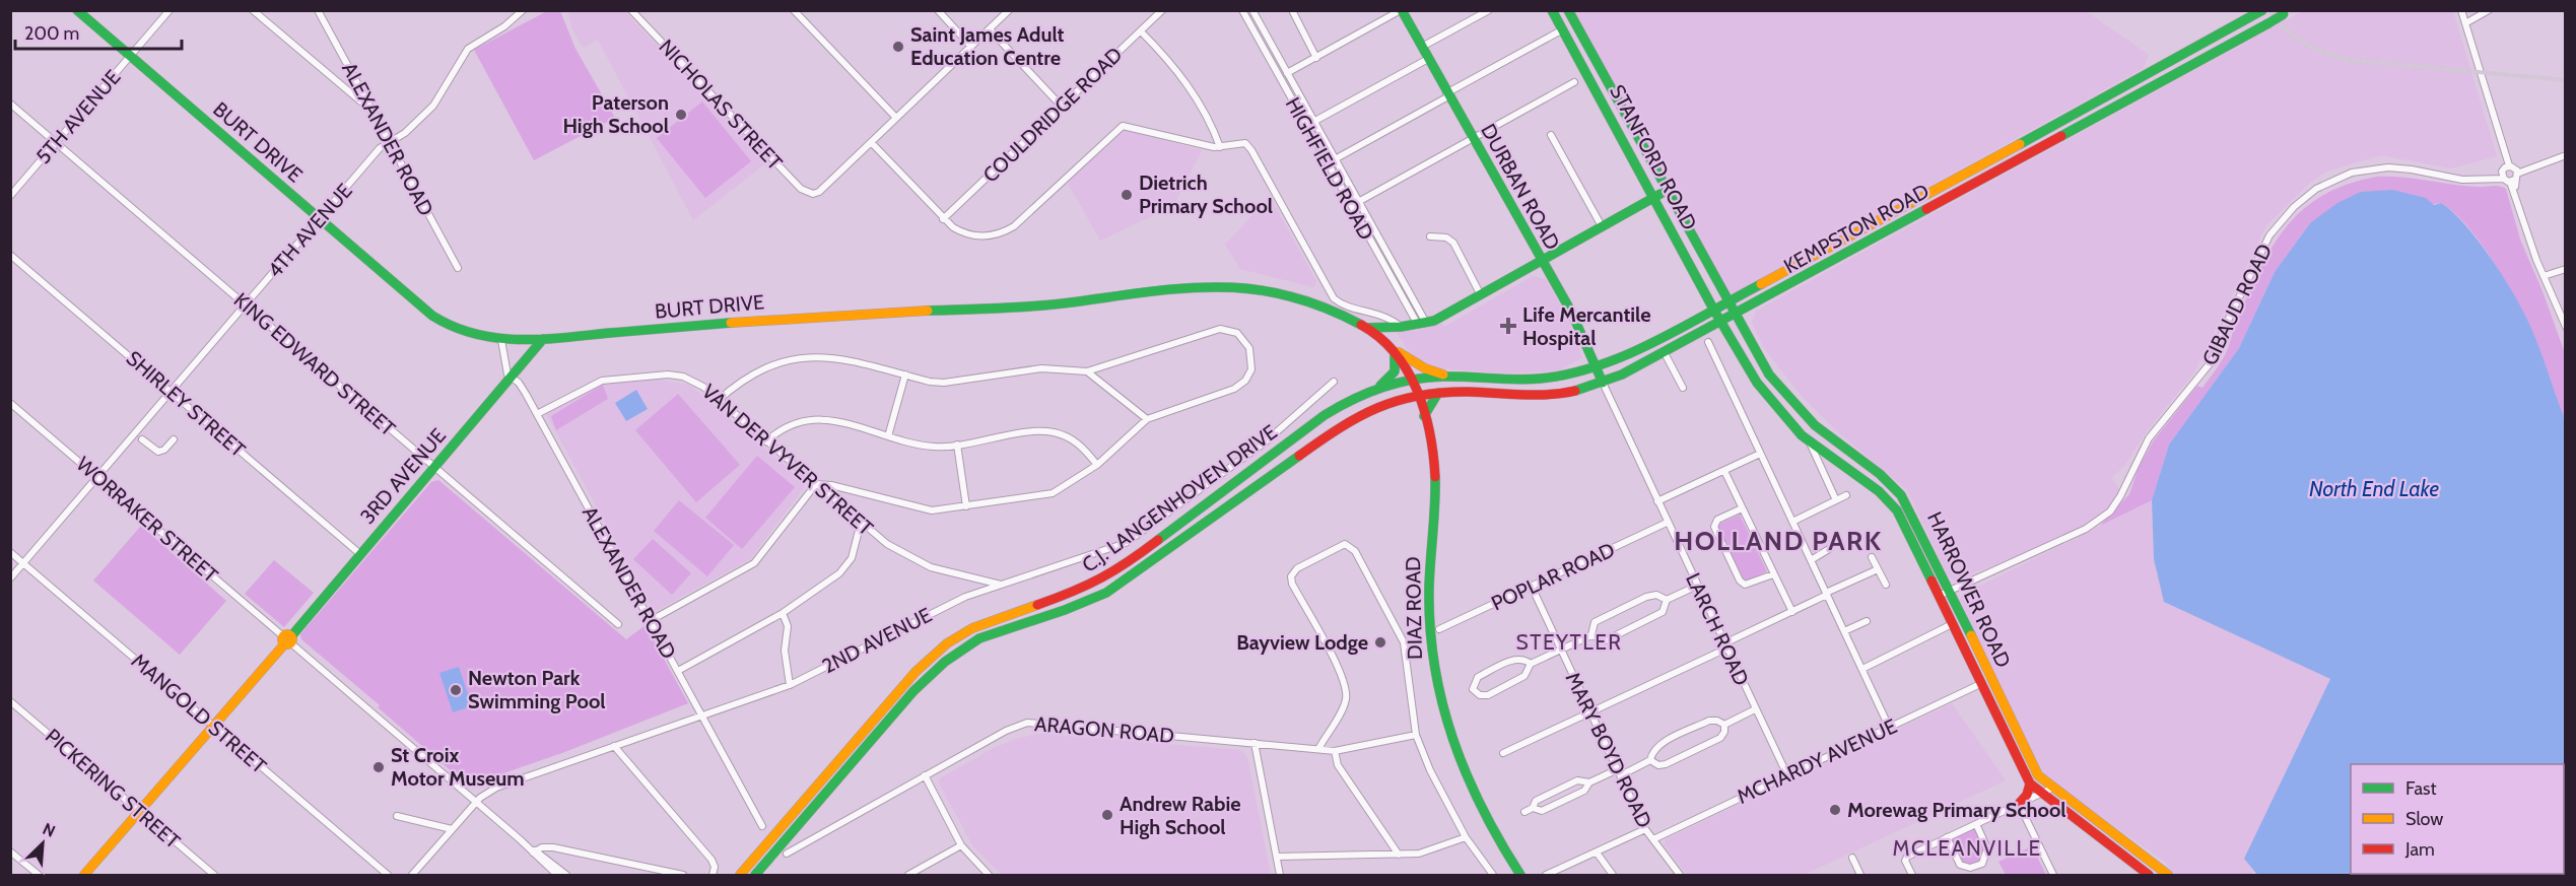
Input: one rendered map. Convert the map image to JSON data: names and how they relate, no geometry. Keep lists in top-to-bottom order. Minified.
{"streets":{"main road":["BURT DRIVE","STANFORD ROAD","DURBAN ROAD","KEMPSTON ROAD","3RD AVENUE","C.J. LANGENHOVEN DRIVE","HARROWER ROAD","DIAZ ROAD"],"street":["NICHOLAS STREET","COULDRIDGE ROAD","5TH AVENUE","ALEXANDER ROAD","HIGHFIELD ROAD","4TH AVENUE","GIBAUD ROAD","KING EDWARD STREET","SHIRLEY STREET","VAN DER VYVER STREET","WORRAKER STREET","POPLAR ROAD","LARCH ROAD","2ND AVENUE","MANGOLD STREET","ARAGON ROAD","MARY BOYD ROAD","MCHARDY AVENUE","PICKERING STREET"]},"crossings":[["5TH AVENUE","BURT DRIVE"],["5TH AVENUE","KING EDWARD STREET"],["ALEXANDER ROAD","BURT DRIVE"],["ALEXANDER ROAD","4TH AVENUE"],["ALEXANDER ROAD","VAN DER VYVER STREET"],["ALEXANDER ROAD","3RD AVENUE"],["ALEXANDER ROAD","2ND AVENUE"],["BURT DRIVE","KEMPSTON ROAD"],["BURT DRIVE","4TH AVENUE"],["BURT DRIVE","3RD AVENUE"],["BURT DRIVE","C.J. LANGENHOVEN DRIVE"],["BURT DRIVE","DIAZ ROAD"],["STANFORD ROAD","KEMPSTON ROAD"],["STANFORD ROAD","HARROWER ROAD"],["DURBAN ROAD","KEMPSTON ROAD"],["DURBAN ROAD","LARCH ROAD"],["KEMPSTON ROAD","C.J. LANGENHOVEN DRIVE"],["KEMPSTON ROAD","HARROWER ROAD"],["KEMPSTON ROAD","DIAZ ROAD"],["KEMPSTON ROAD","LARCH ROAD"],["4TH AVENUE","KING EDWARD STREET"],["4TH AVENUE","SHIRLEY STREET"],["4TH AVENUE","WORRAKER STREET"],["4TH AVENUE","MANGOLD STREET"],["GIBAUD ROAD","HARROWER ROAD"],["KING EDWARD STREET","3RD AVENUE"],["SHIRLEY STREET","3RD AVENUE"],["VAN DER VYVER STREET","2ND AVENUE"],["3RD AVENUE","WORRAKER STREET"],["3RD AVENUE","MANGOLD STREET"],["3RD AVENUE","PICKERING STREET"],["C.J. LANGENHOVEN DRIVE","DIAZ ROAD"],["WORRAKER STREET","2ND AVENUE"],["POPLAR ROAD","LARCH ROAD"],["POPLAR ROAD","MARY BOYD ROAD"],["HARROWER ROAD","MCHARDY AVENUE"],["LARCH ROAD","MCHARDY AVENUE"],["MARY BOYD ROAD","MCHARDY AVENUE"]],"districts":["HOLLAND PARK","STEYTLER","MCLEANVILLE"],"water":["North End Lake"],"places":{"other":["Saint James Adult Education Centre","Paterson High School","Dietrich Primary School","Bayview Lodge","Newton Park Swimming Pool","St Croix Motor Museum","Morewag Primary School","Andrew Rabie High School"],"health":["Life Mercantile Hospital"]},"legend":["Fast","Slow","Jam"],"scale_bar":"200 m","north":"top right"}
